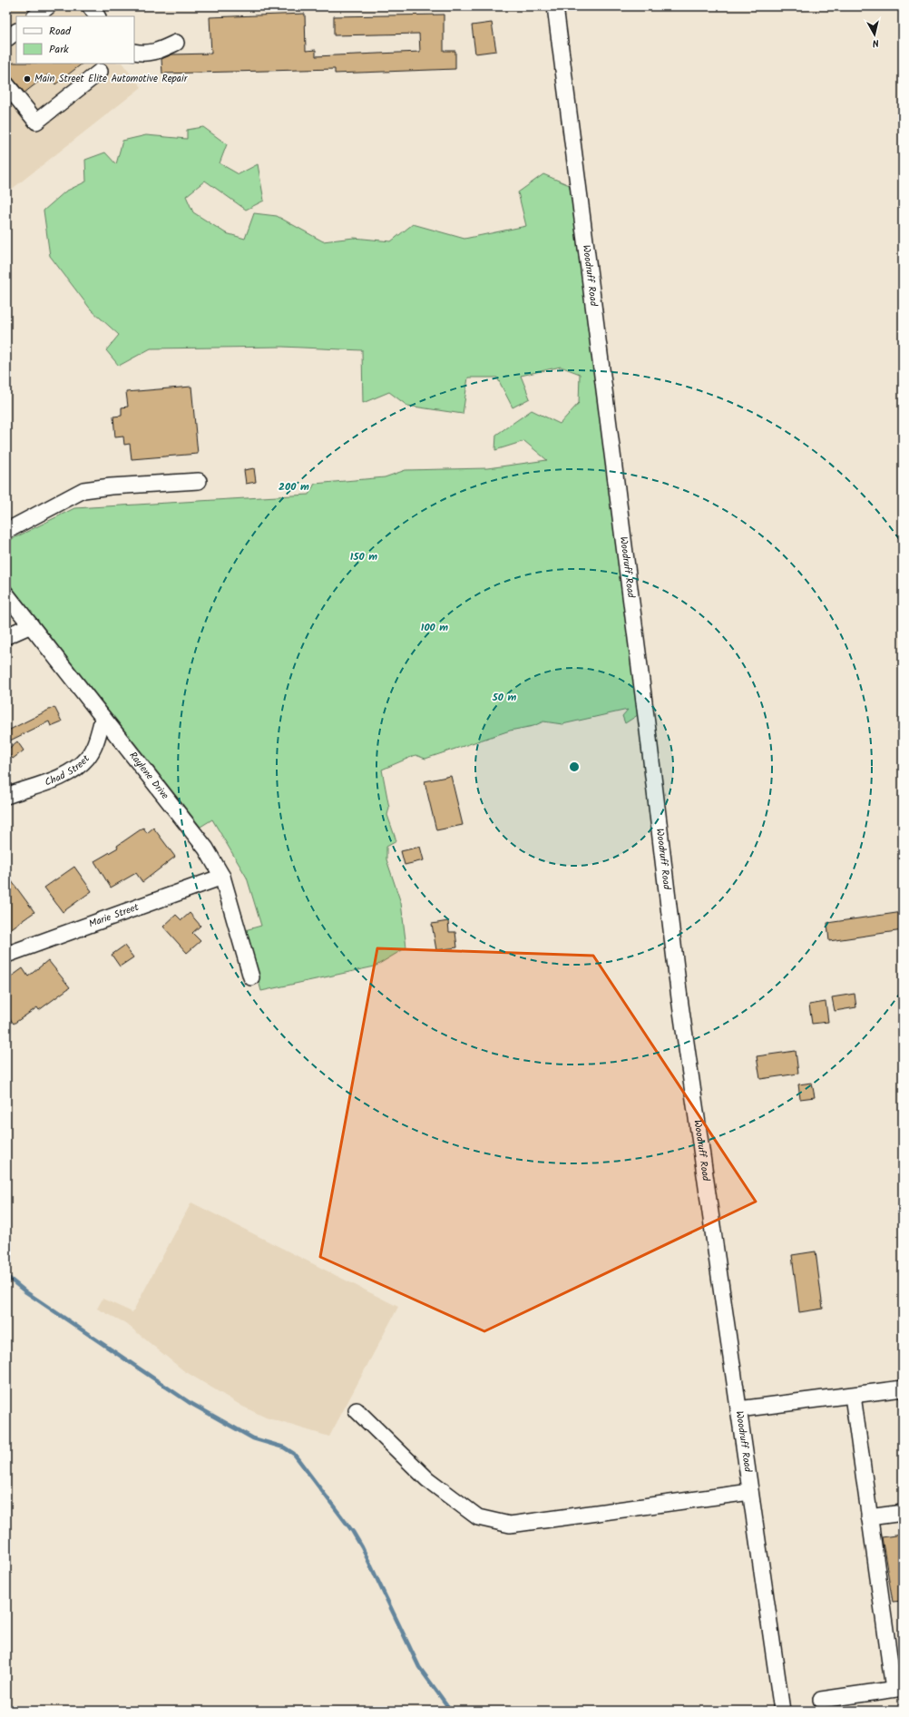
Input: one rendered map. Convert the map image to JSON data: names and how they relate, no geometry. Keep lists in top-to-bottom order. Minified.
{"streets":{"street":["Woodruff Road","Chad Street","Raylene Drive","Marie Street"]},"crossings":[["Chad Street","Raylene Drive"],["Raylene Drive","Marie Street"]],"places":["Main Street Elite Automotive Repair"],"legend":["Road","Park"],"north":"bottom","rings":["200 m","150 m","100 m","50 m"]}
